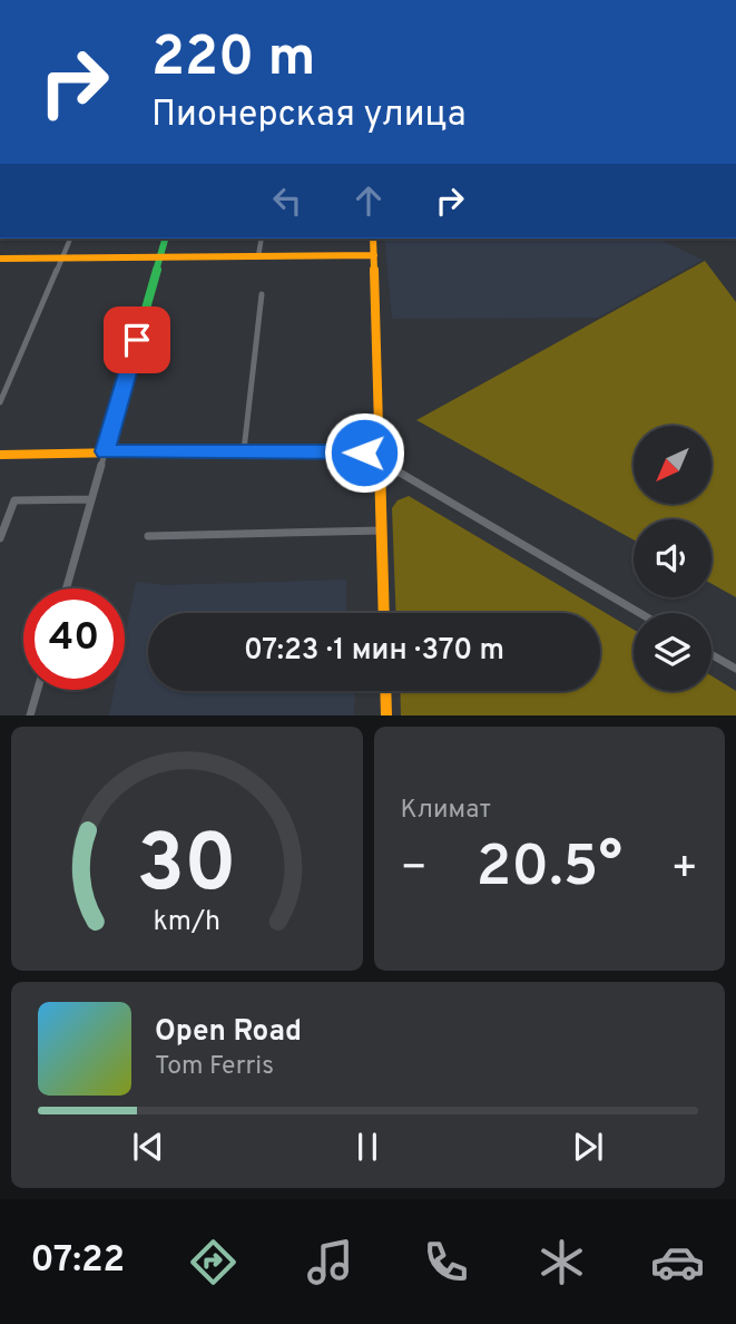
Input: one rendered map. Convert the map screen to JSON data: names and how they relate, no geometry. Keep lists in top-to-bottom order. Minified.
{"north":"bottom left","page":{"turn":["220 m","Пионерская улица"],"limit":"40","trip":"07:23 · 1 мин · 370 m","tile":"Климат","heat":["−","20.5°","+"],"song":["Open Road","Tom Ferris"],"tabs":"07:22","gauge":["30","km/h"]}}
